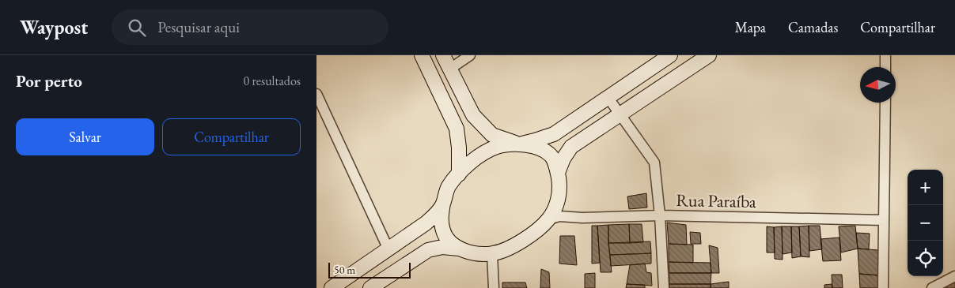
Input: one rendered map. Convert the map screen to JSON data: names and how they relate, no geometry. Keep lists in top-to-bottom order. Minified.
{"streets":{"street":["Rua Paraíba"]},"scale_bar":"50 m","north":"left","page":{"header":"Waypost","search":"Pesquisar aqui","nav":["Mapa","Camadas","Compartilhar"],"heading":["Por perto","0 resultados"],"buttons":["Salvar","Compartilhar"],"map_buttons":["+","−"],"scale":"50 m"}}
